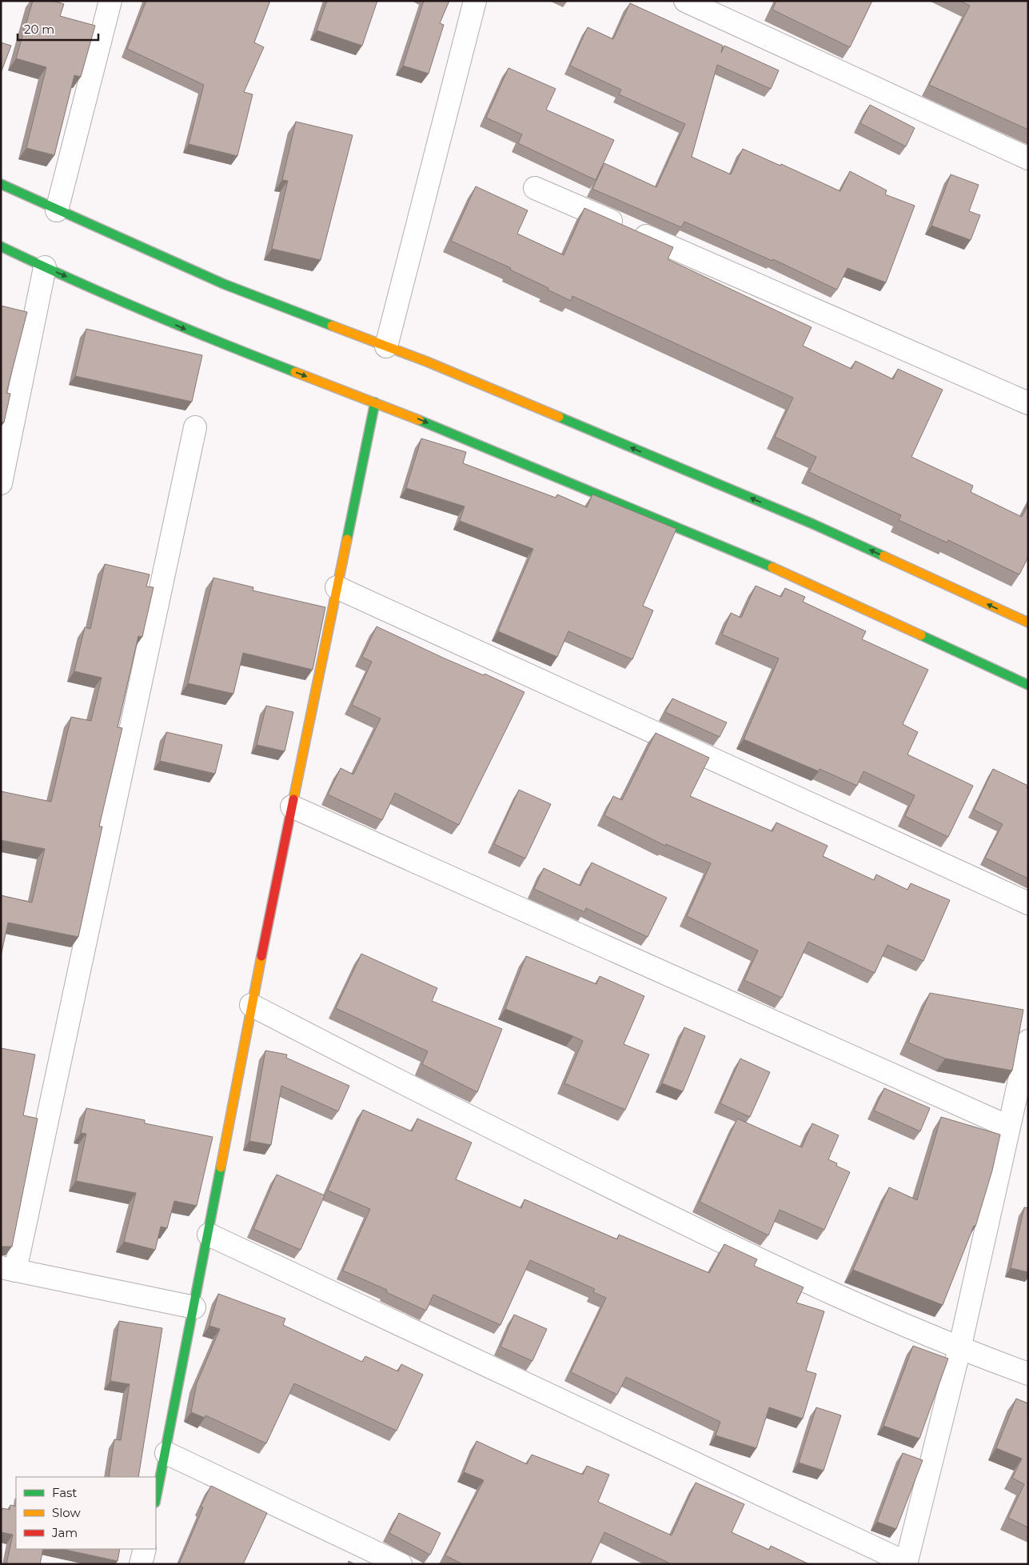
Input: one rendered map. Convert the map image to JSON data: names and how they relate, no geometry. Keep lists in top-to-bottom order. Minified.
{"legend":["Fast","Slow","Jam"],"scale_bar":"20 m"}
